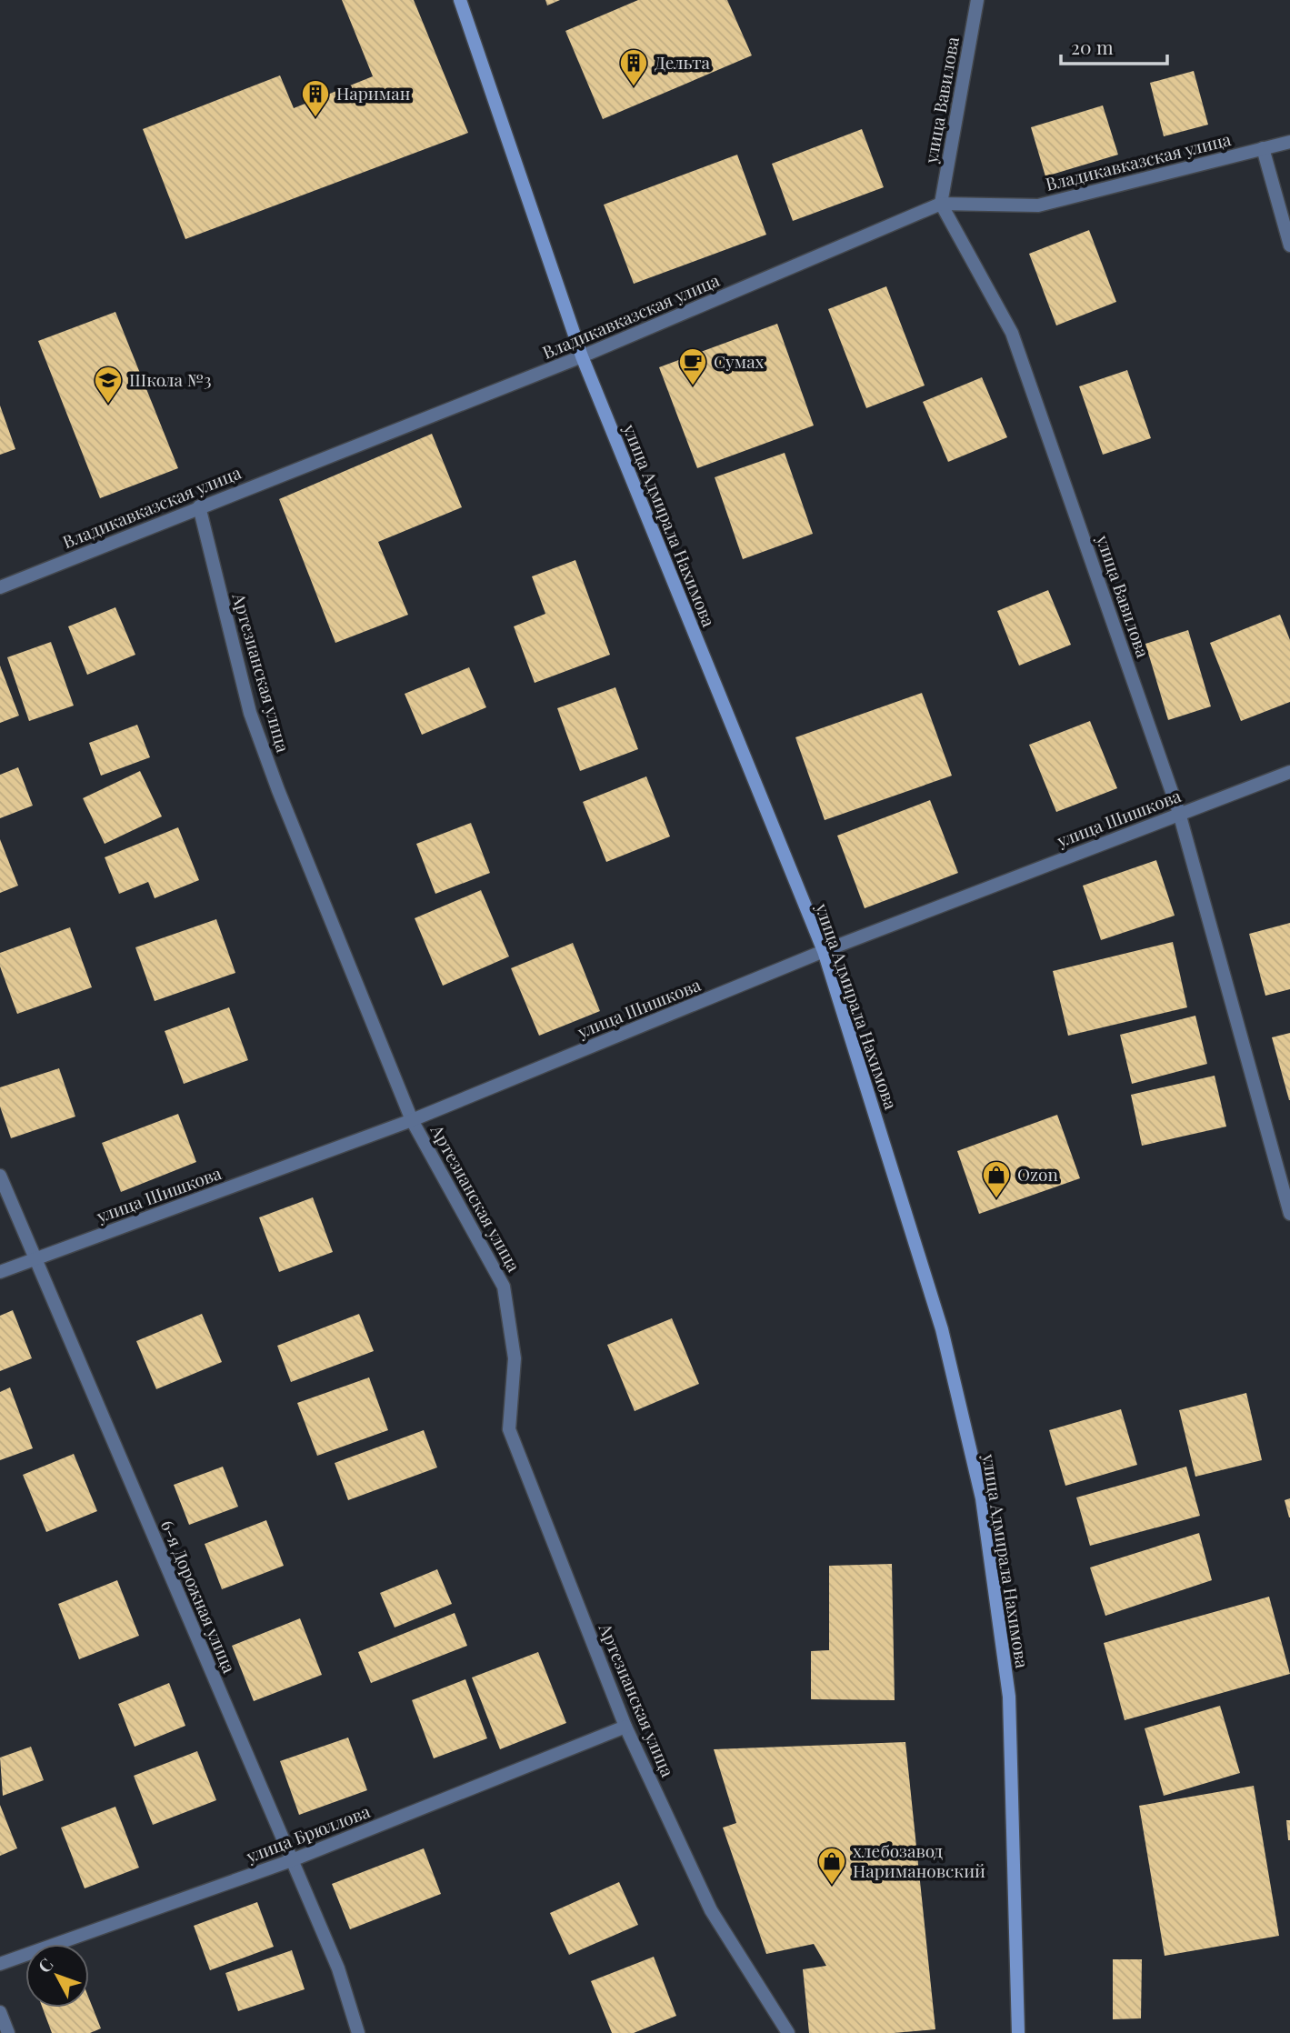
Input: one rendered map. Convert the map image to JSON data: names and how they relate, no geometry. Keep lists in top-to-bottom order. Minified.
{"streets":{"main road":["улица Адмирала Нахимова"],"street":["улица Вавилова","Владикавказская улица","Артезианская улица","улица Шишкова","6-я Дорожная улица","улица Брюллова"]},"crossings":[["улица Вавилова","Владикавказская улица"],["улица Вавилова","улица Шишкова"],["Владикавказская улица","улица Адмирала Нахимова"],["Владикавказская улица","Артезианская улица"],["улица Адмирала Нахимова","улица Шишкова"],["Артезианская улица","улица Шишкова"],["Артезианская улица","улица Брюллова"],["улица Шишкова","6-я Дорожная улица"],["6-я Дорожная улица","улица Брюллова"]],"places":{"building":["Дельта","Нариман"],"cafe":["Сумах"],"school or university":["Школа №3"],"shop":["Ozon","хлебозавод Наримановский"]},"scale_bar":"20 m","north":"top left"}
